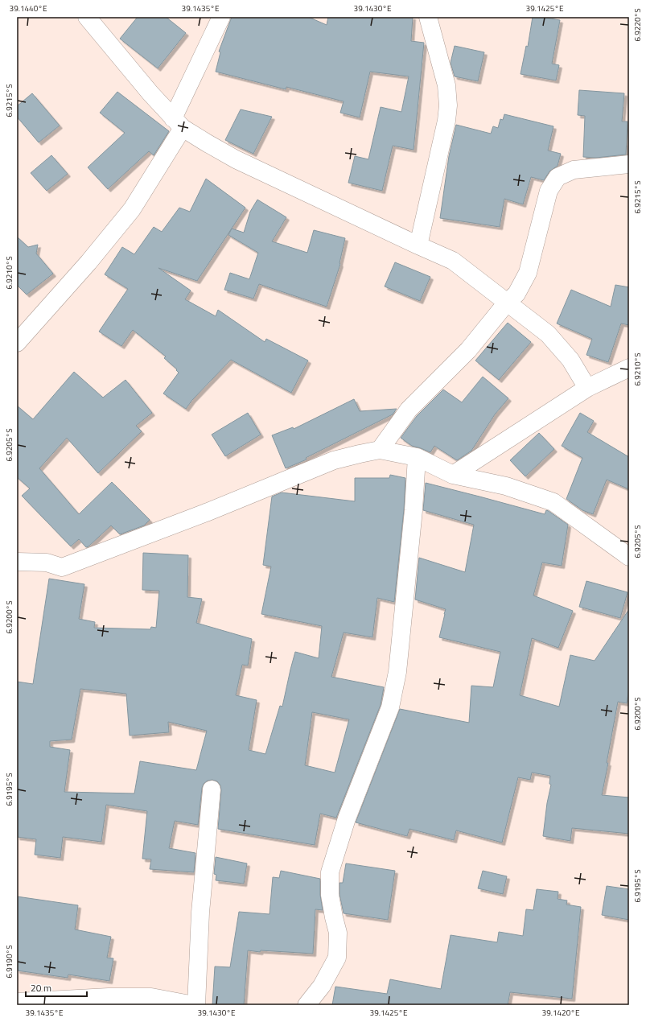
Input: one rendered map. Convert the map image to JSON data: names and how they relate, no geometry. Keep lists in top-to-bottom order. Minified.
{"scale_bar":"20 m","coordinates":["39.1440°E","39.1435°E","39.1430°E","39.1425°E","6.9220°S","6.9215°S","6.9210°S","6.9205°S","6.9200°S","6.9195°S","6.9190°S","39.1420°E"]}
